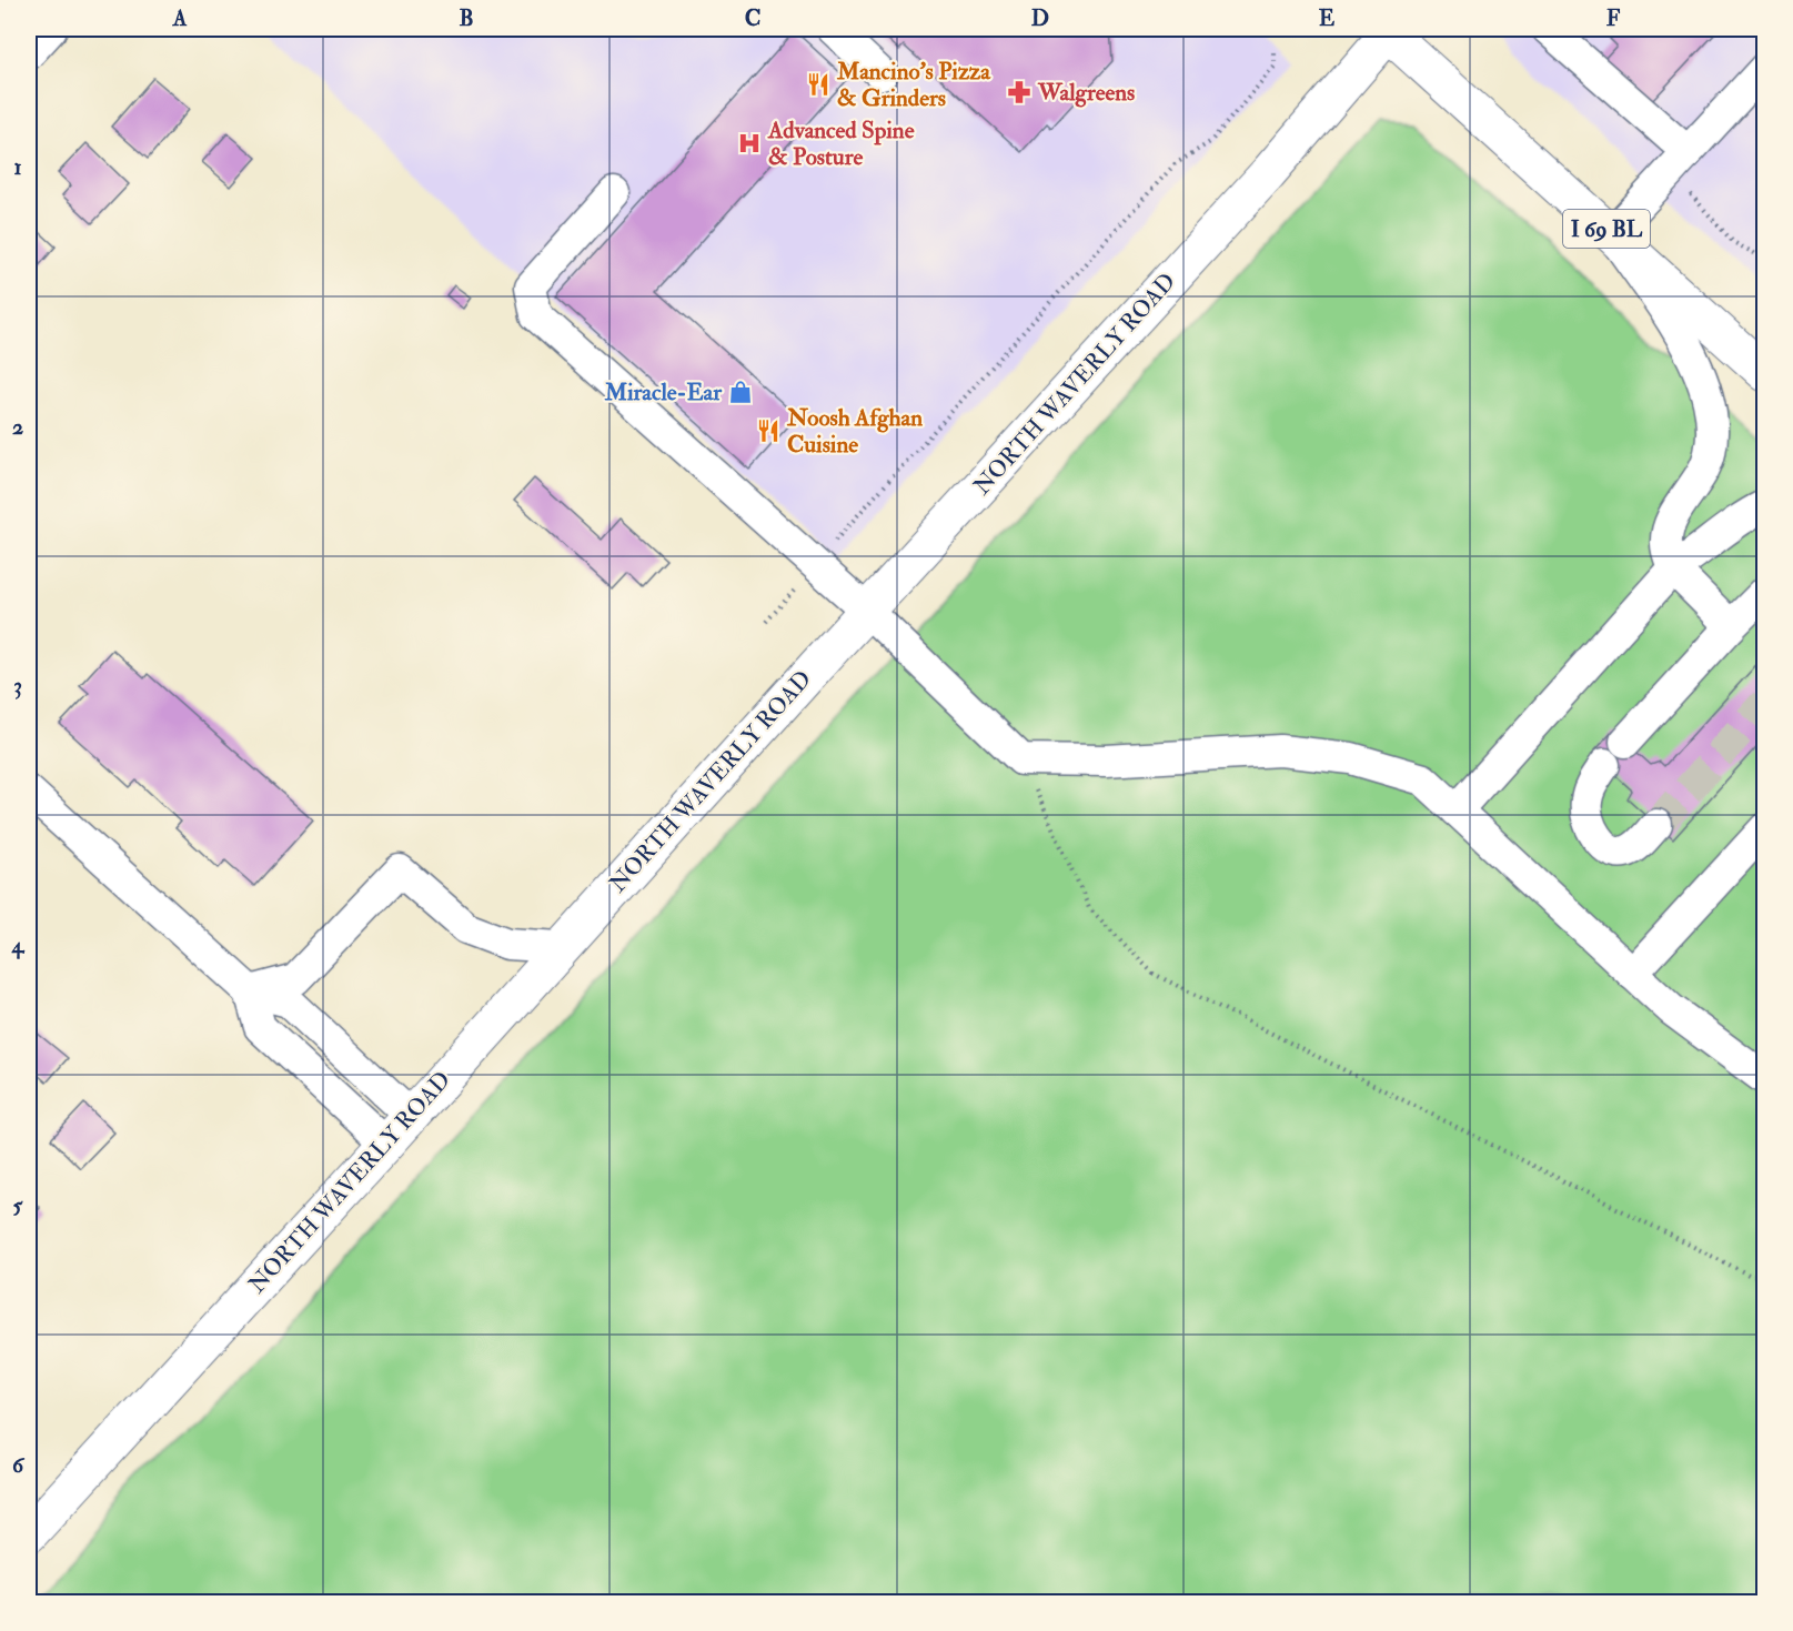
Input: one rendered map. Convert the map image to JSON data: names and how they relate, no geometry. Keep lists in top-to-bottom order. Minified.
{"streets":{"main road":["I 69 BL","NORTH WAVERLY ROAD"]},"crossings":[["I 69 BL","NORTH WAVERLY ROAD"]],"places":{"restaurant":["Mancino's Pizza & Grinders","Noosh Afghan Cuisine"],"pharmacy":["Walgreens"],"hospital":["Advanced Spine & Posture"],"shop":["Miracle-Ear"]},"grid":{"columns":["A","B","C","D","E","F"],"rows":["1","2","3","4","5","6"]}}
